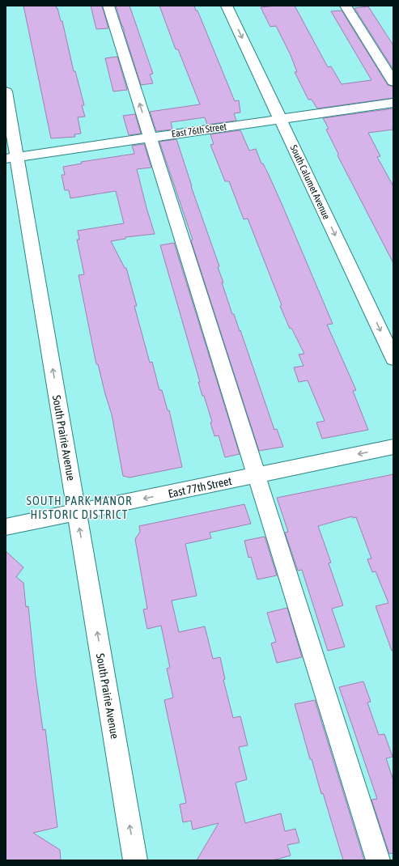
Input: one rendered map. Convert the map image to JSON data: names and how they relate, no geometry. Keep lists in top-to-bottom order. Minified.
{"streets":{"street":["East 76th Street","South Calumet Avenue","South Prairie Avenue","East 77th Street"]},"crossings":[["East 76th Street","South Calumet Avenue"],["East 76th Street","South Prairie Avenue"],["South Prairie Avenue","East 77th Street"]],"one_way":["South Prairie Avenue","East 77th Street"],"districts":["SOUTH PARK MANOR HISTORIC DISTRICT"]}
